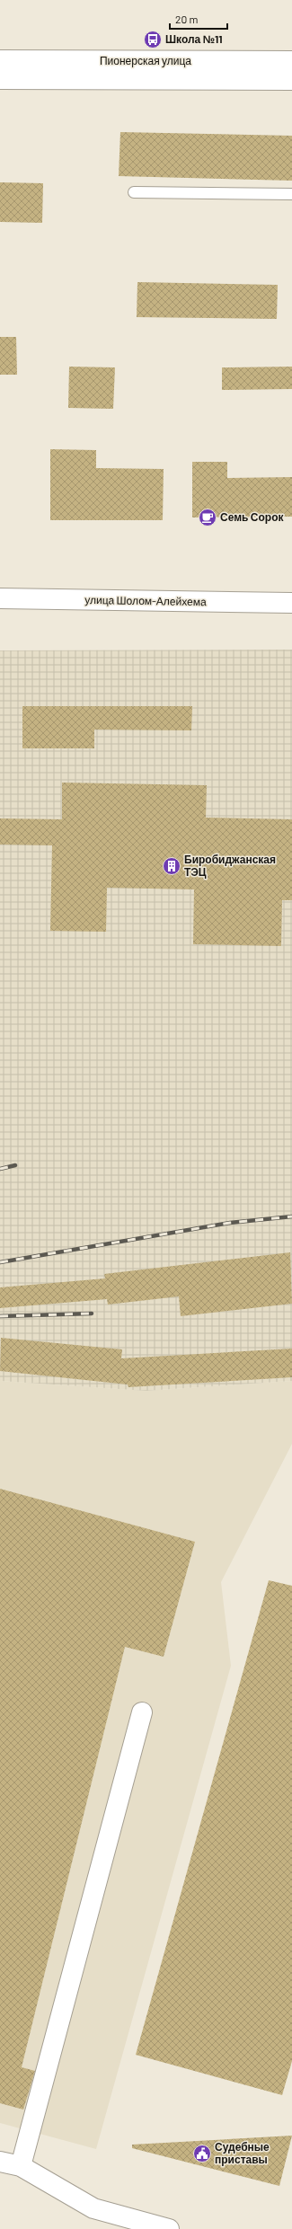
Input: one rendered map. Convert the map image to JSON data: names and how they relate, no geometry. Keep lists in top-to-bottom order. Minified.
{"streets":{"main road":["Пионерская улица","улица Шолом-Алейхема"]},"places":{"bus stop":["Школа №11"],"cafe":["Семь Сорок"],"building":["Биробиджанская ТЭЦ"],"public building":["Судебные приставы"]},"scale_bar":"20 m"}
